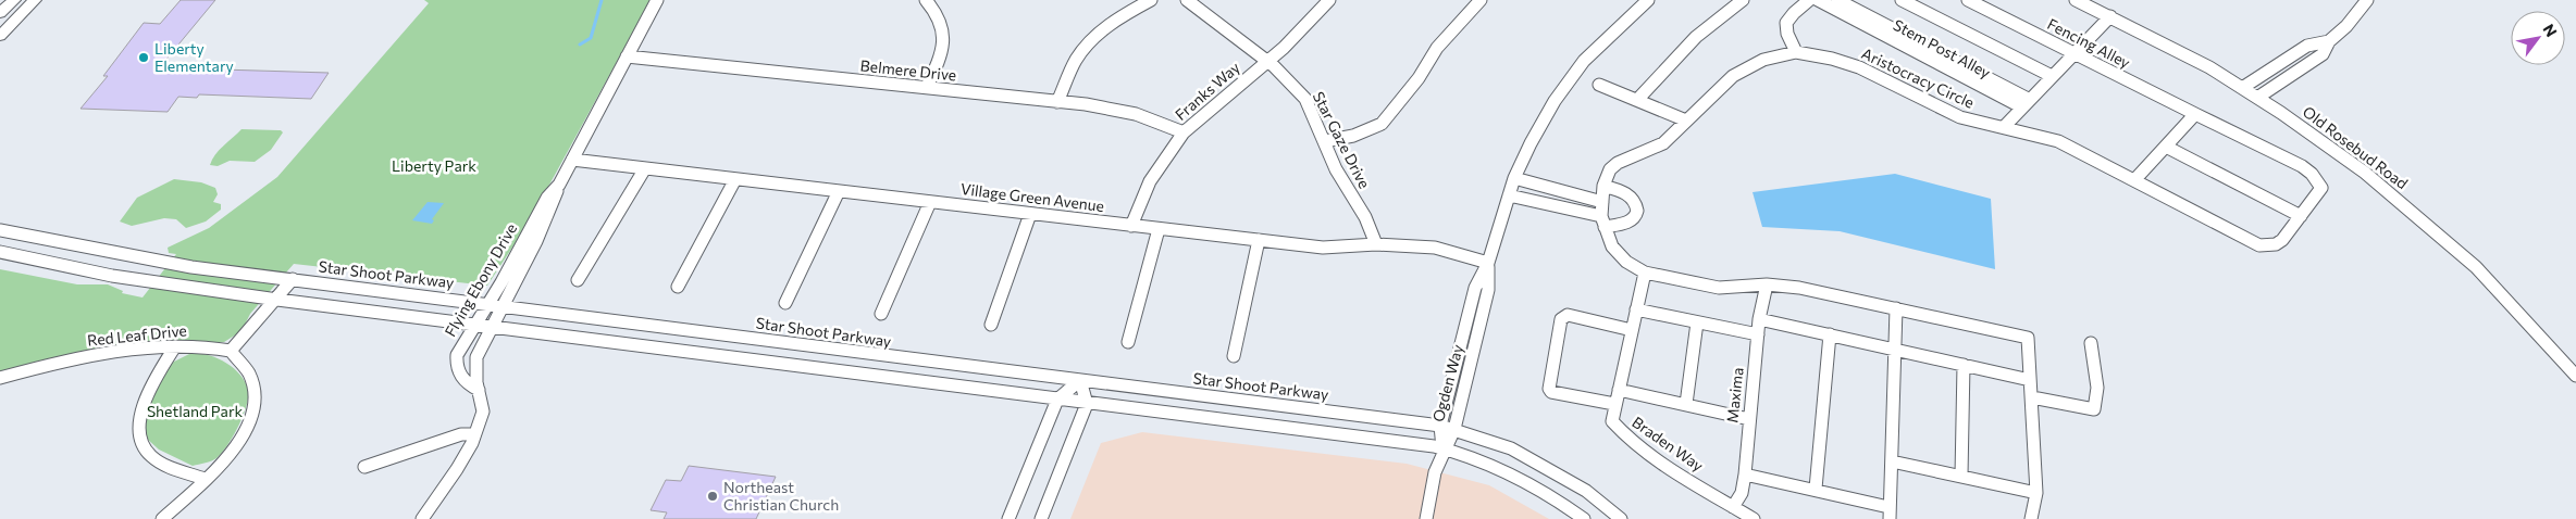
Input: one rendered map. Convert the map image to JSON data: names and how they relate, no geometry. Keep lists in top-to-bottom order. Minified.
{"streets":{"street":["Fencing Alley","Stem Post Alley","Belmere Drive","Aristocracy Circle","Franks Way","Star Gaze Drive","Old Rosebud Road","Village Green Avenue","Star Shoot Parkway","Flying Ebony Drive","Red Leaf Drive","Ogden Way","Maxima","Braden Way"]},"crossings":[["Fencing Alley","Aristocracy Circle"],["Belmere Drive","Franks Way"],["Belmere Drive","Flying Ebony Drive"],["Franks Way","Star Gaze Drive"],["Franks Way","Village Green Avenue"],["Star Gaze Drive","Village Green Avenue"],["Village Green Avenue","Flying Ebony Drive"],["Village Green Avenue","Ogden Way"],["Star Shoot Parkway","Flying Ebony Drive"],["Star Shoot Parkway","Ogden Way"],["Maxima","Braden Way"]],"parks":["Liberty Park","Shetland Park"],"places":["Liberty Elementary","Northeast Christian Church"],"north":"top right"}
